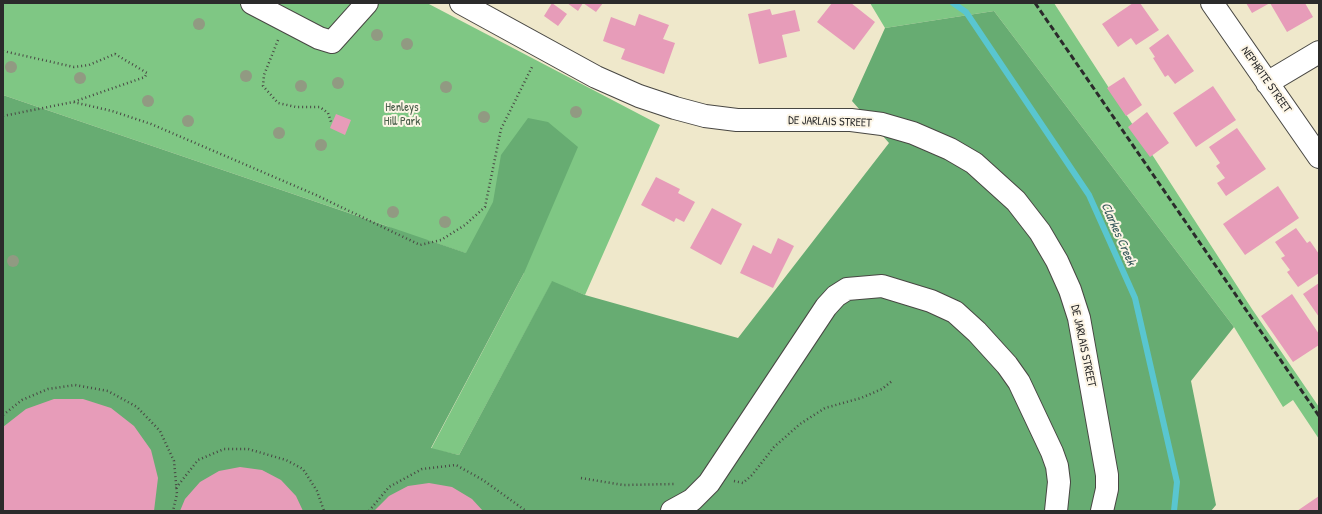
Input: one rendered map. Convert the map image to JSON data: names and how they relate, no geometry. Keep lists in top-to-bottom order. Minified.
{"streets":{"street":["NEPHRITE STREET","DE JARLAIS STREET"]},"water":["Clarkes Creek"],"parks":["Henleys Hill Park"]}
